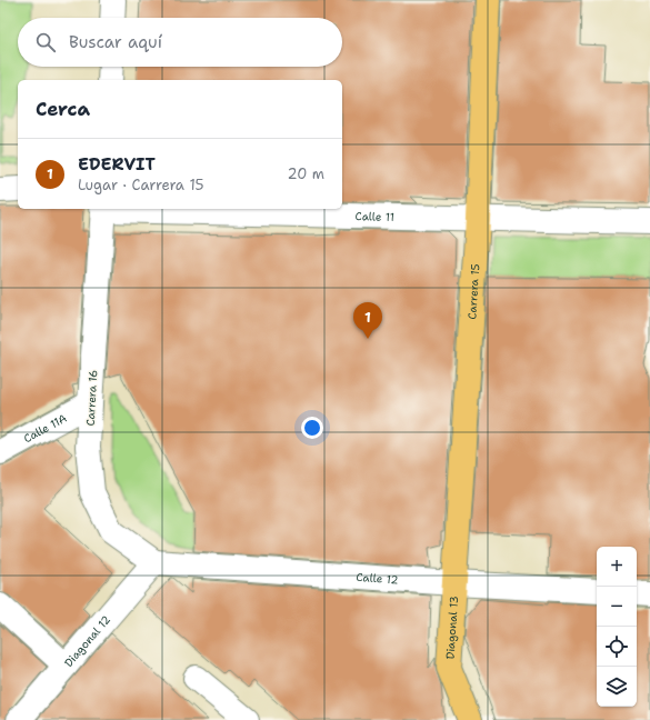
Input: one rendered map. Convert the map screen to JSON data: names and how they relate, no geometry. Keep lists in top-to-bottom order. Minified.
{"streets":{"main road":["Carrera 15","Diagonal 13"],"street":["Calle 11","Carrera 16","Calle 11A","Calle 12","Diagonal 12"]},"crossings":[["Calle 11","Carrera 15"],["Carrera 15","Calle 12"],["Carrera 15","Diagonal 13"],["Carrera 16","Calle 11A"],["Carrera 16","Calle 12"],["Carrera 16","Diagonal 12"],["Calle 12","Diagonal 13"],["Calle 12","Diagonal 12"]],"page":{"search":"Buscar aquí","heading":"Cerca","list":[{"mark":"1","name":"EDERVIT","note":"Lugar · Carrera 15","value":"20 m"}],"pins":"1","map_buttons":["+","−"]}}
